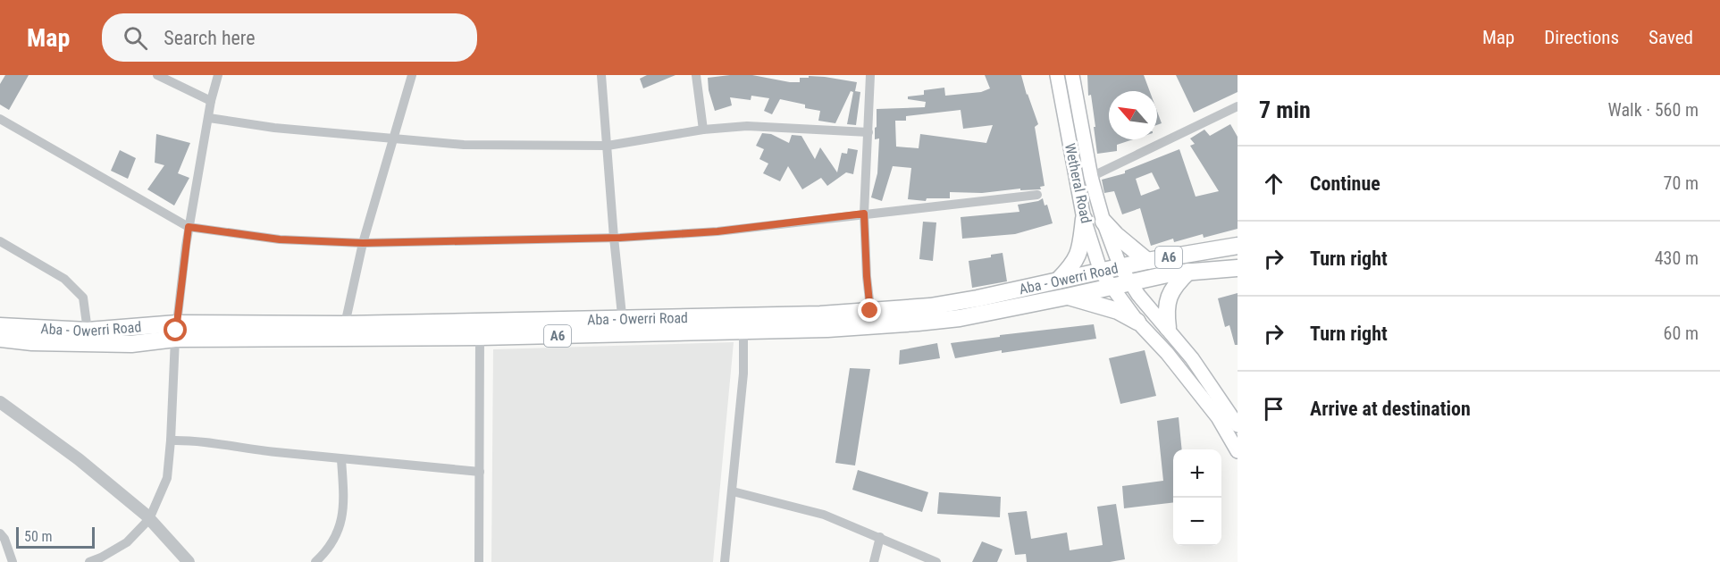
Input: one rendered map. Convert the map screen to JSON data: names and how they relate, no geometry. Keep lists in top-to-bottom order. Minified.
{"streets":{"highway":["A6","Aba - Owerri Road"],"main road":["Wetheral Road"]},"crossings":[["Wetheral Road","Aba - Owerri Road"]],"scale_bar":"50 m","north":"top left","page":{"header":"Map","search":"Search here","nav":["Map","Directions","Saved"],"heading":["7 min","Walk · 560 m"],"list":[["Continue","70 m"],["Turn right","430 m"],["Turn right","60 m"],"Arrive at destination"],"map_buttons":["+","−"],"scale":"50 m"}}
